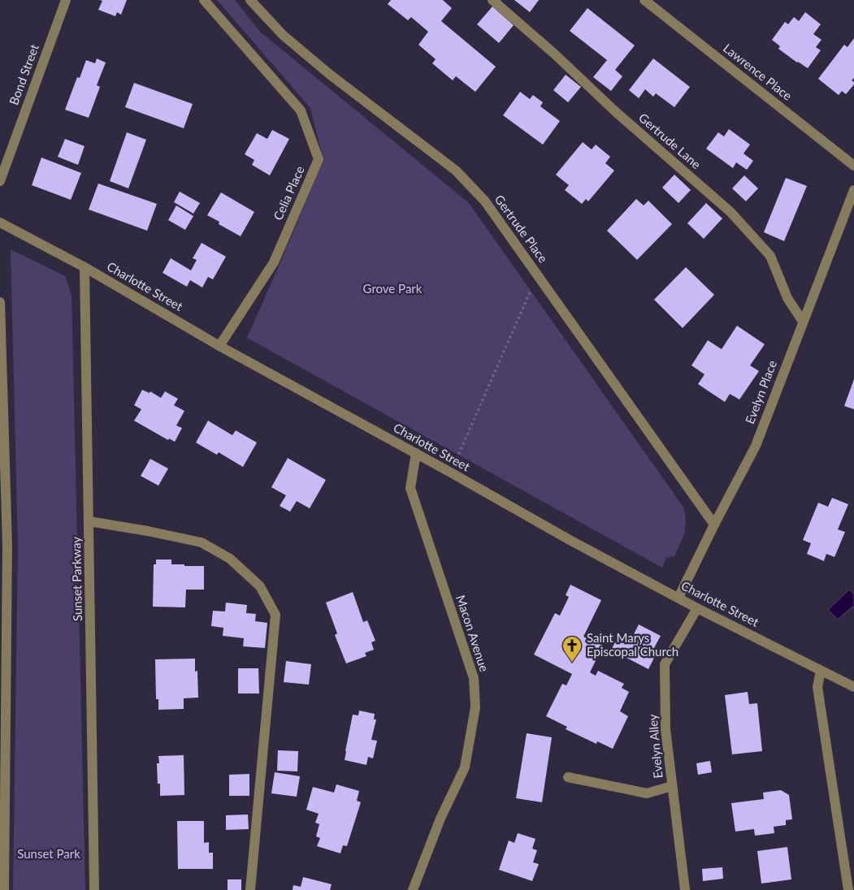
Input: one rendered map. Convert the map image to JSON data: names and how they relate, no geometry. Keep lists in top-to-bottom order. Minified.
{"streets":{"street":["Lawrence Place","Bond Street","Gertrude Lane","Celia Place","Gertrude Place","Charlotte Street","Evelyn Place","Sunset Parkway","Macon Avenue","Evelyn Alley"]},"crossings":[["Gertrude Lane","Evelyn Place"],["Celia Place","Charlotte Street"],["Gertrude Place","Evelyn Place"],["Charlotte Street","Evelyn Place"],["Charlotte Street","Sunset Parkway"],["Charlotte Street","Macon Avenue"],["Charlotte Street","Evelyn Alley"]],"parks":["Grove Park","Sunset Park"],"places":{"church":["Saint Marys Episcopal Church"]}}
